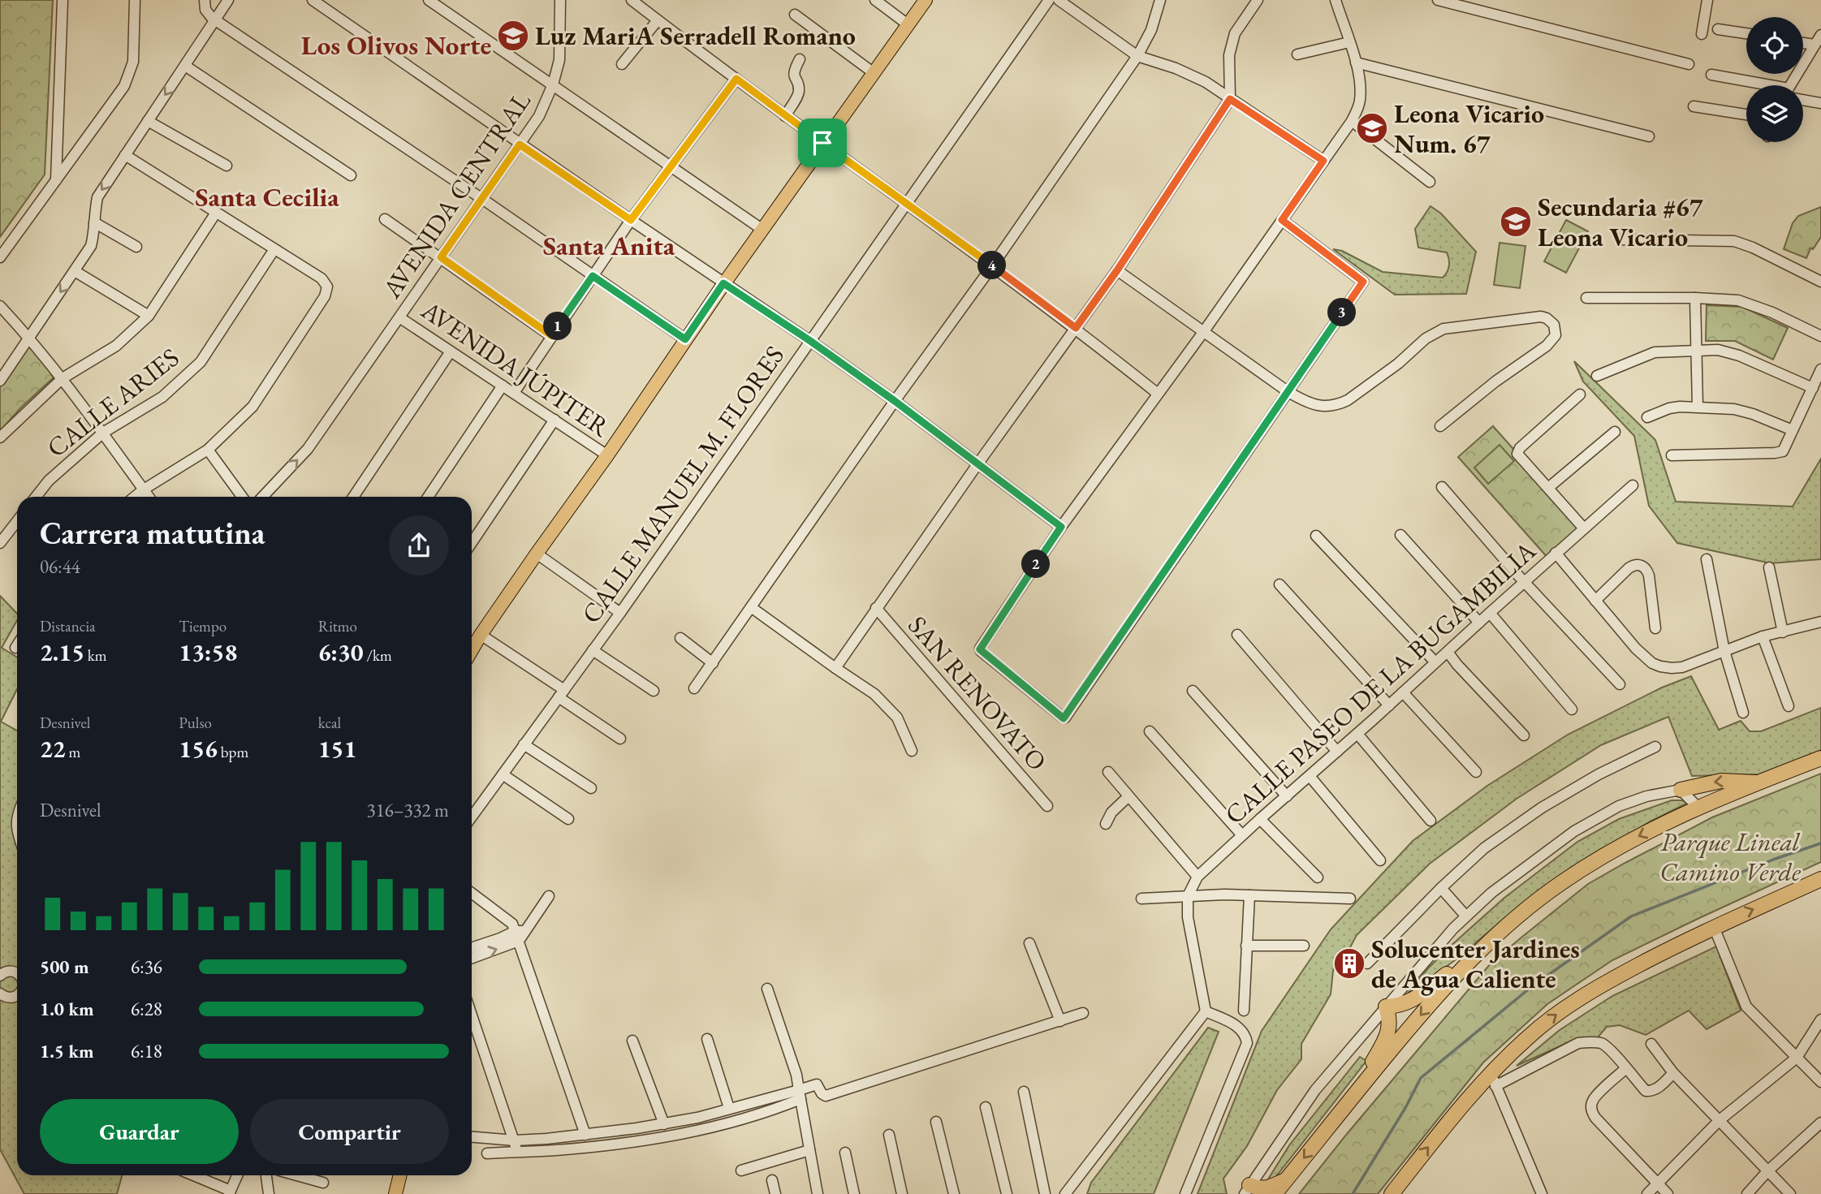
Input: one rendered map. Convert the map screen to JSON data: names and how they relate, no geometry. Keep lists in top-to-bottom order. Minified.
{"streets":{"street":["AVENIDA CENTRAL","AVENIDA JÚPITER","CALLE ARIES","CALLE MANUEL M. FLORES","CALLE PASEO DE LA BUGAMBILIA","SAN RENOVATO"]},"crossings":[["AVENIDA CENTRAL","AVENIDA JÚPITER"]],"districts":["Los Olivos Norte","Santa Cecilia","Santa Anita"],"parks":["Parque Lineal Camino Verde"],"places":{"school or university":["Luz MariA Serradell Romano","Leona Vicario Num. 67","Secundaria #67 Leona Vicario"],"building":["Solucenter Jardines de Agua Caliente"]},"page":{"pins":["4","3","1","2"],"heading":["Carrera matutina","06:44"],"stats":[["Distancia","2.15 km"],["Tiempo","13:58"],["Ritmo","6:30 /km"],["Desnivel","22 m"],["Pulso","156 bpm"],["kcal","151"]],"chart":["Desnivel","316–332 m"],"list":[{"name":"500 m","note":"6:36"},{"name":"1.0 km","note":"6:28"},{"name":"1.5 km","note":"6:18"}],"buttons":["Guardar","Compartir"]}}
